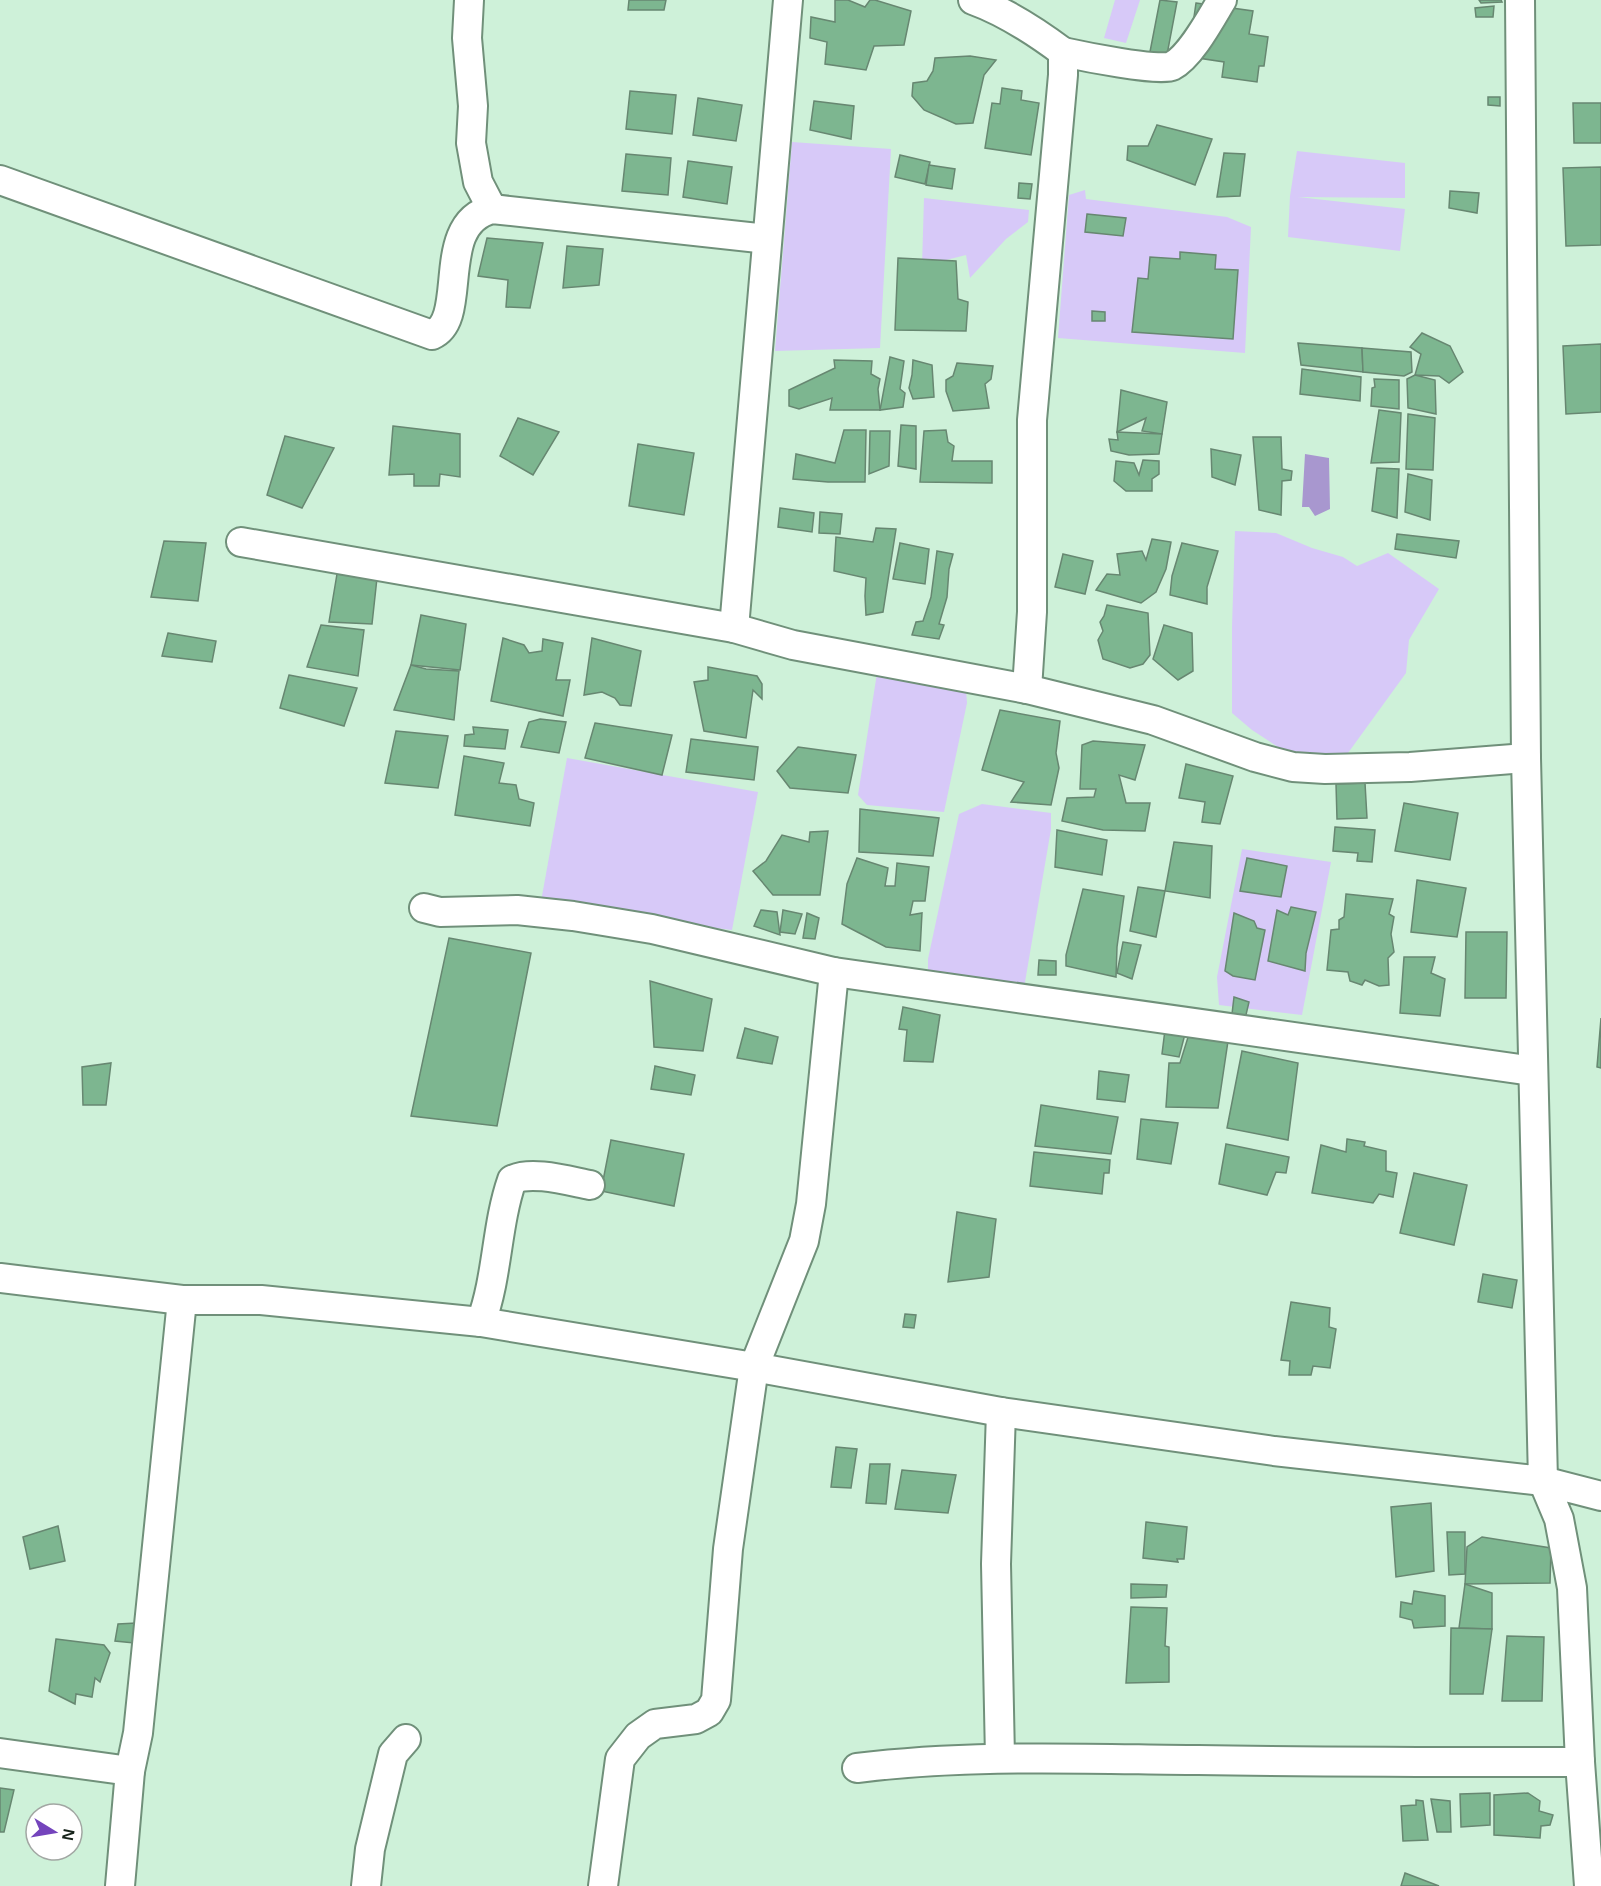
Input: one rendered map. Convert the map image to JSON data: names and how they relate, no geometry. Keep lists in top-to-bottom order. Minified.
{"north":"right"}
